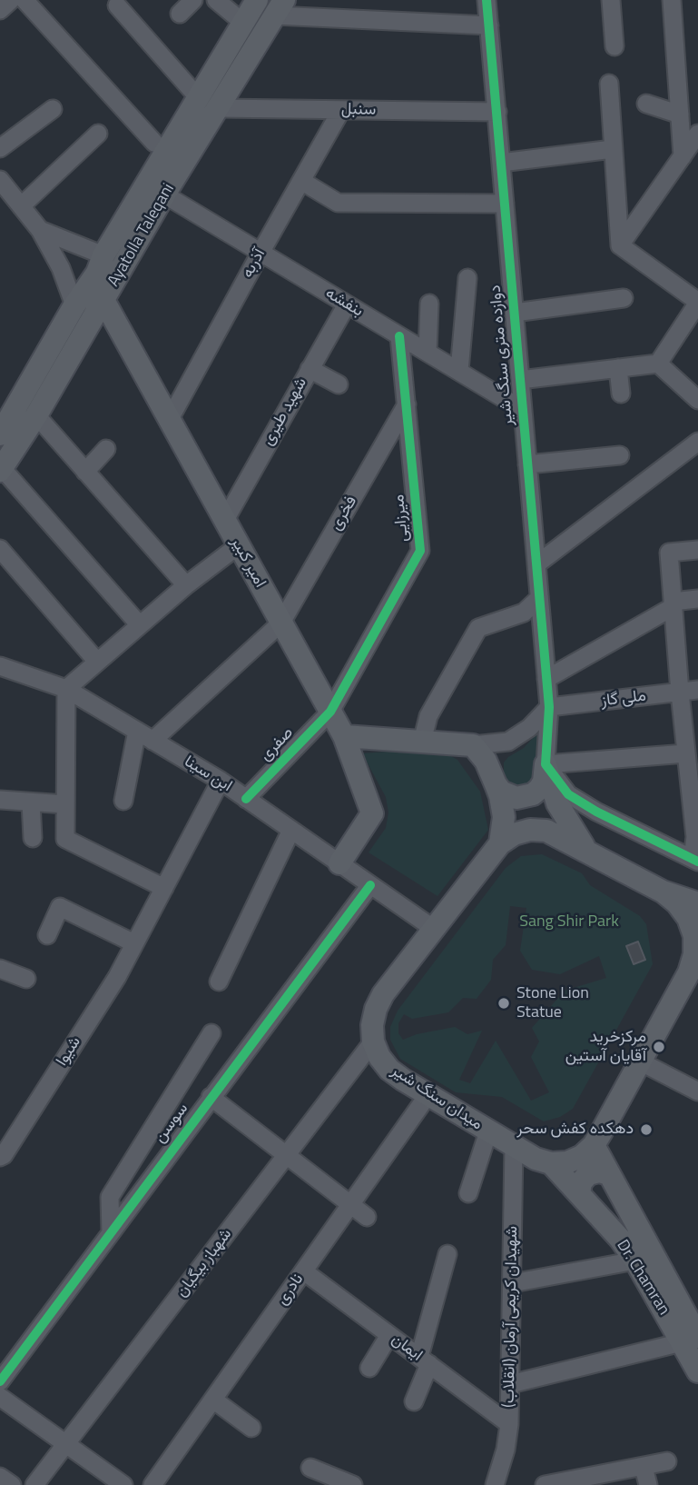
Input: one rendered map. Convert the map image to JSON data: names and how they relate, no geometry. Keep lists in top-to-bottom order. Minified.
{"streets":{"main road":["Ayatolla Taleqani","امیر کبیر","میدان سنگ شیر","Dr. Chamran"],"street":["سنبل","آذربه","بنفشه","دوازده متری سنگ شیر","شهید طیری","فخری","میرزایی","ملی گاز","صفری","ابن سینا","شیوا","سوسن","شهباز بیگیان","نادری","شهیدان کریمی آرمان (انقلاب)","ایمان"]},"crossings":[["سنبل","Ayatolla Taleqani"],["سنبل","آذربه"],["سنبل","دوازده متری سنگ شیر"],["Ayatolla Taleqani","بنفشه"],["Ayatolla Taleqani","امیر کبیر"],["آذربه","بنفشه"],["آذربه","امیر کبیر"],["بنفشه","دوازده متری سنگ شیر"],["بنفشه","شهید طیری"],["بنفشه","میرزایی"],["دوازده متری سنگ شیر","ملی گاز"],["شهید طیری","امیر کبیر"],["فخری","میرزایی"],["فخری","امیر کبیر"],["فخری","ابن سینا"],["میرزایی","امیر کبیر"],["میرزایی","صفری"],["امیر کبیر","صفری"],["امیر کبیر","ابن سینا"],["صفری","ابن سینا"],["ابن سینا","شیوا"],["ابن سینا","سوسن"],["میدان سنگ شیر","شهباز بیگیان"],["میدان سنگ شیر","Dr. Chamran"],["میدان سنگ شیر","نادری"],["میدان سنگ شیر","شهیدان کریمی آرمان (انقلاب)"],["نادری","ایمان"],["شهیدان کریمی آرمان (انقلاب)","ایمان"]],"parks":["Sang Shir Park"],"places":["Stone Lion Statue","مرکزخرید آقایان آستین","دهکده کفش سحر"]}
